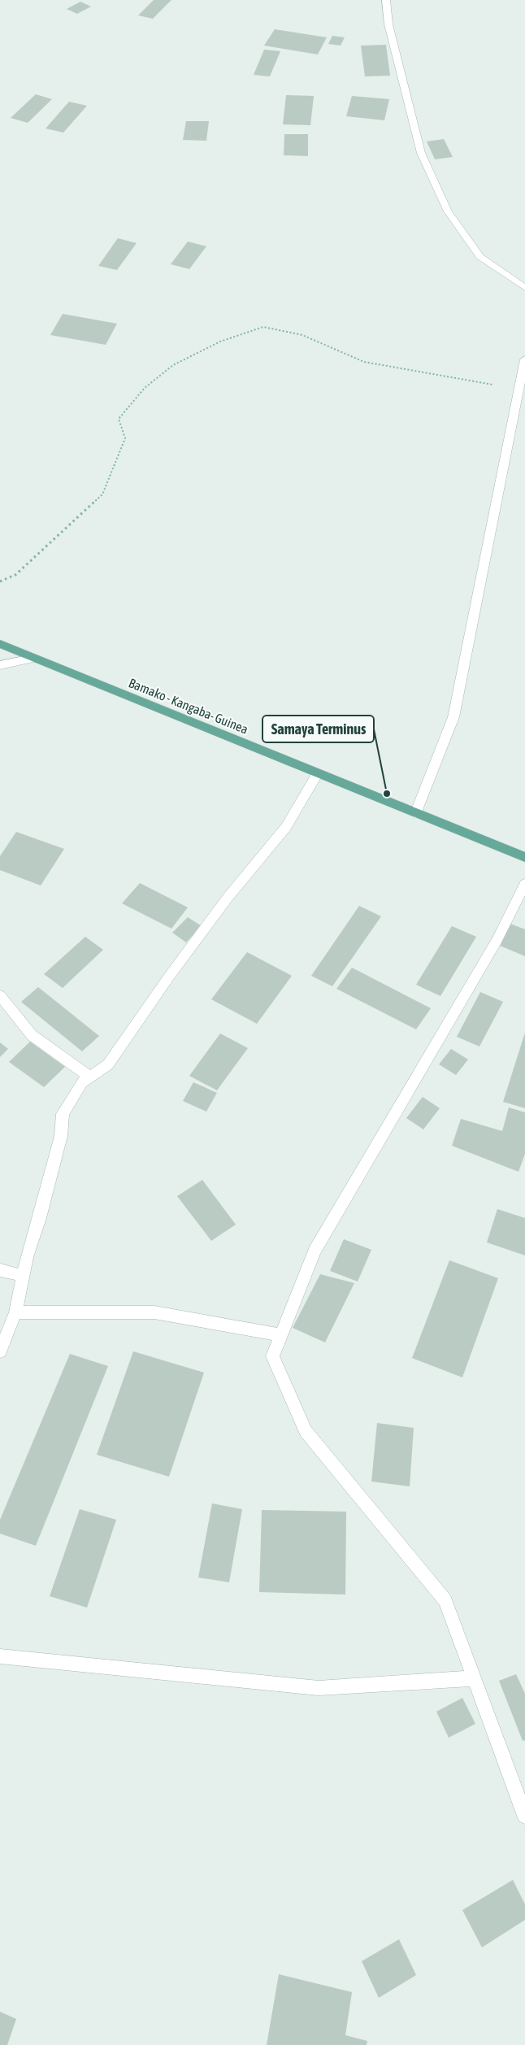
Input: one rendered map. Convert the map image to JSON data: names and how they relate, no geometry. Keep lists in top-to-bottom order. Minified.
{"streets":{"main road":["Bamako - Kangaba- Guinea"]},"places":["Samaya Terminus"]}
